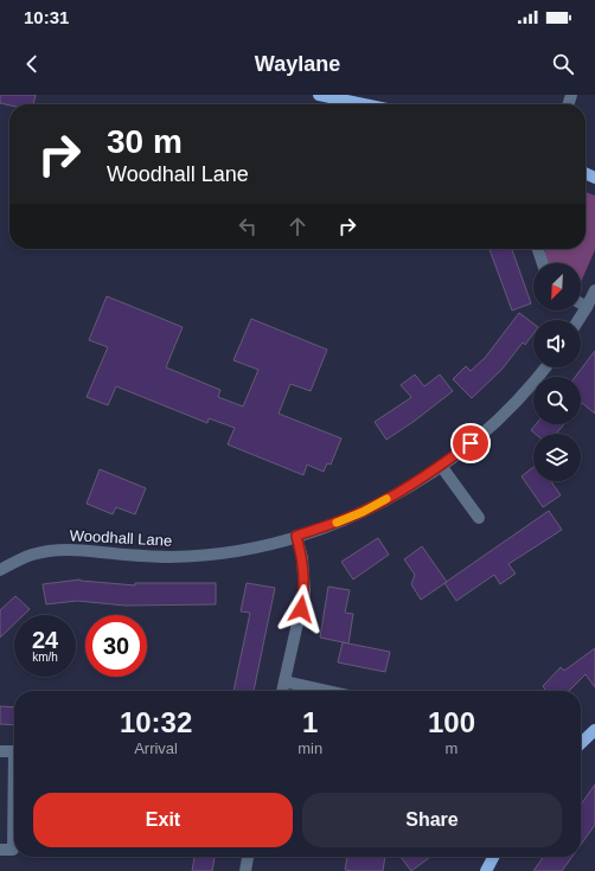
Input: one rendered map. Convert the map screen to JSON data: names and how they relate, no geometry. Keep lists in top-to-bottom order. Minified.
{"streets":{"street":["Woodhall Lane"]},"north":"bottom left","page":{"status":"10:31","header":"Waylane","turn":["30 m","Woodhall Lane"],"speed":"24 km/h","limit":"30","eta":["10:32","Arrival","1","min","100","m"],"buttons":["Exit","Share"]}}
